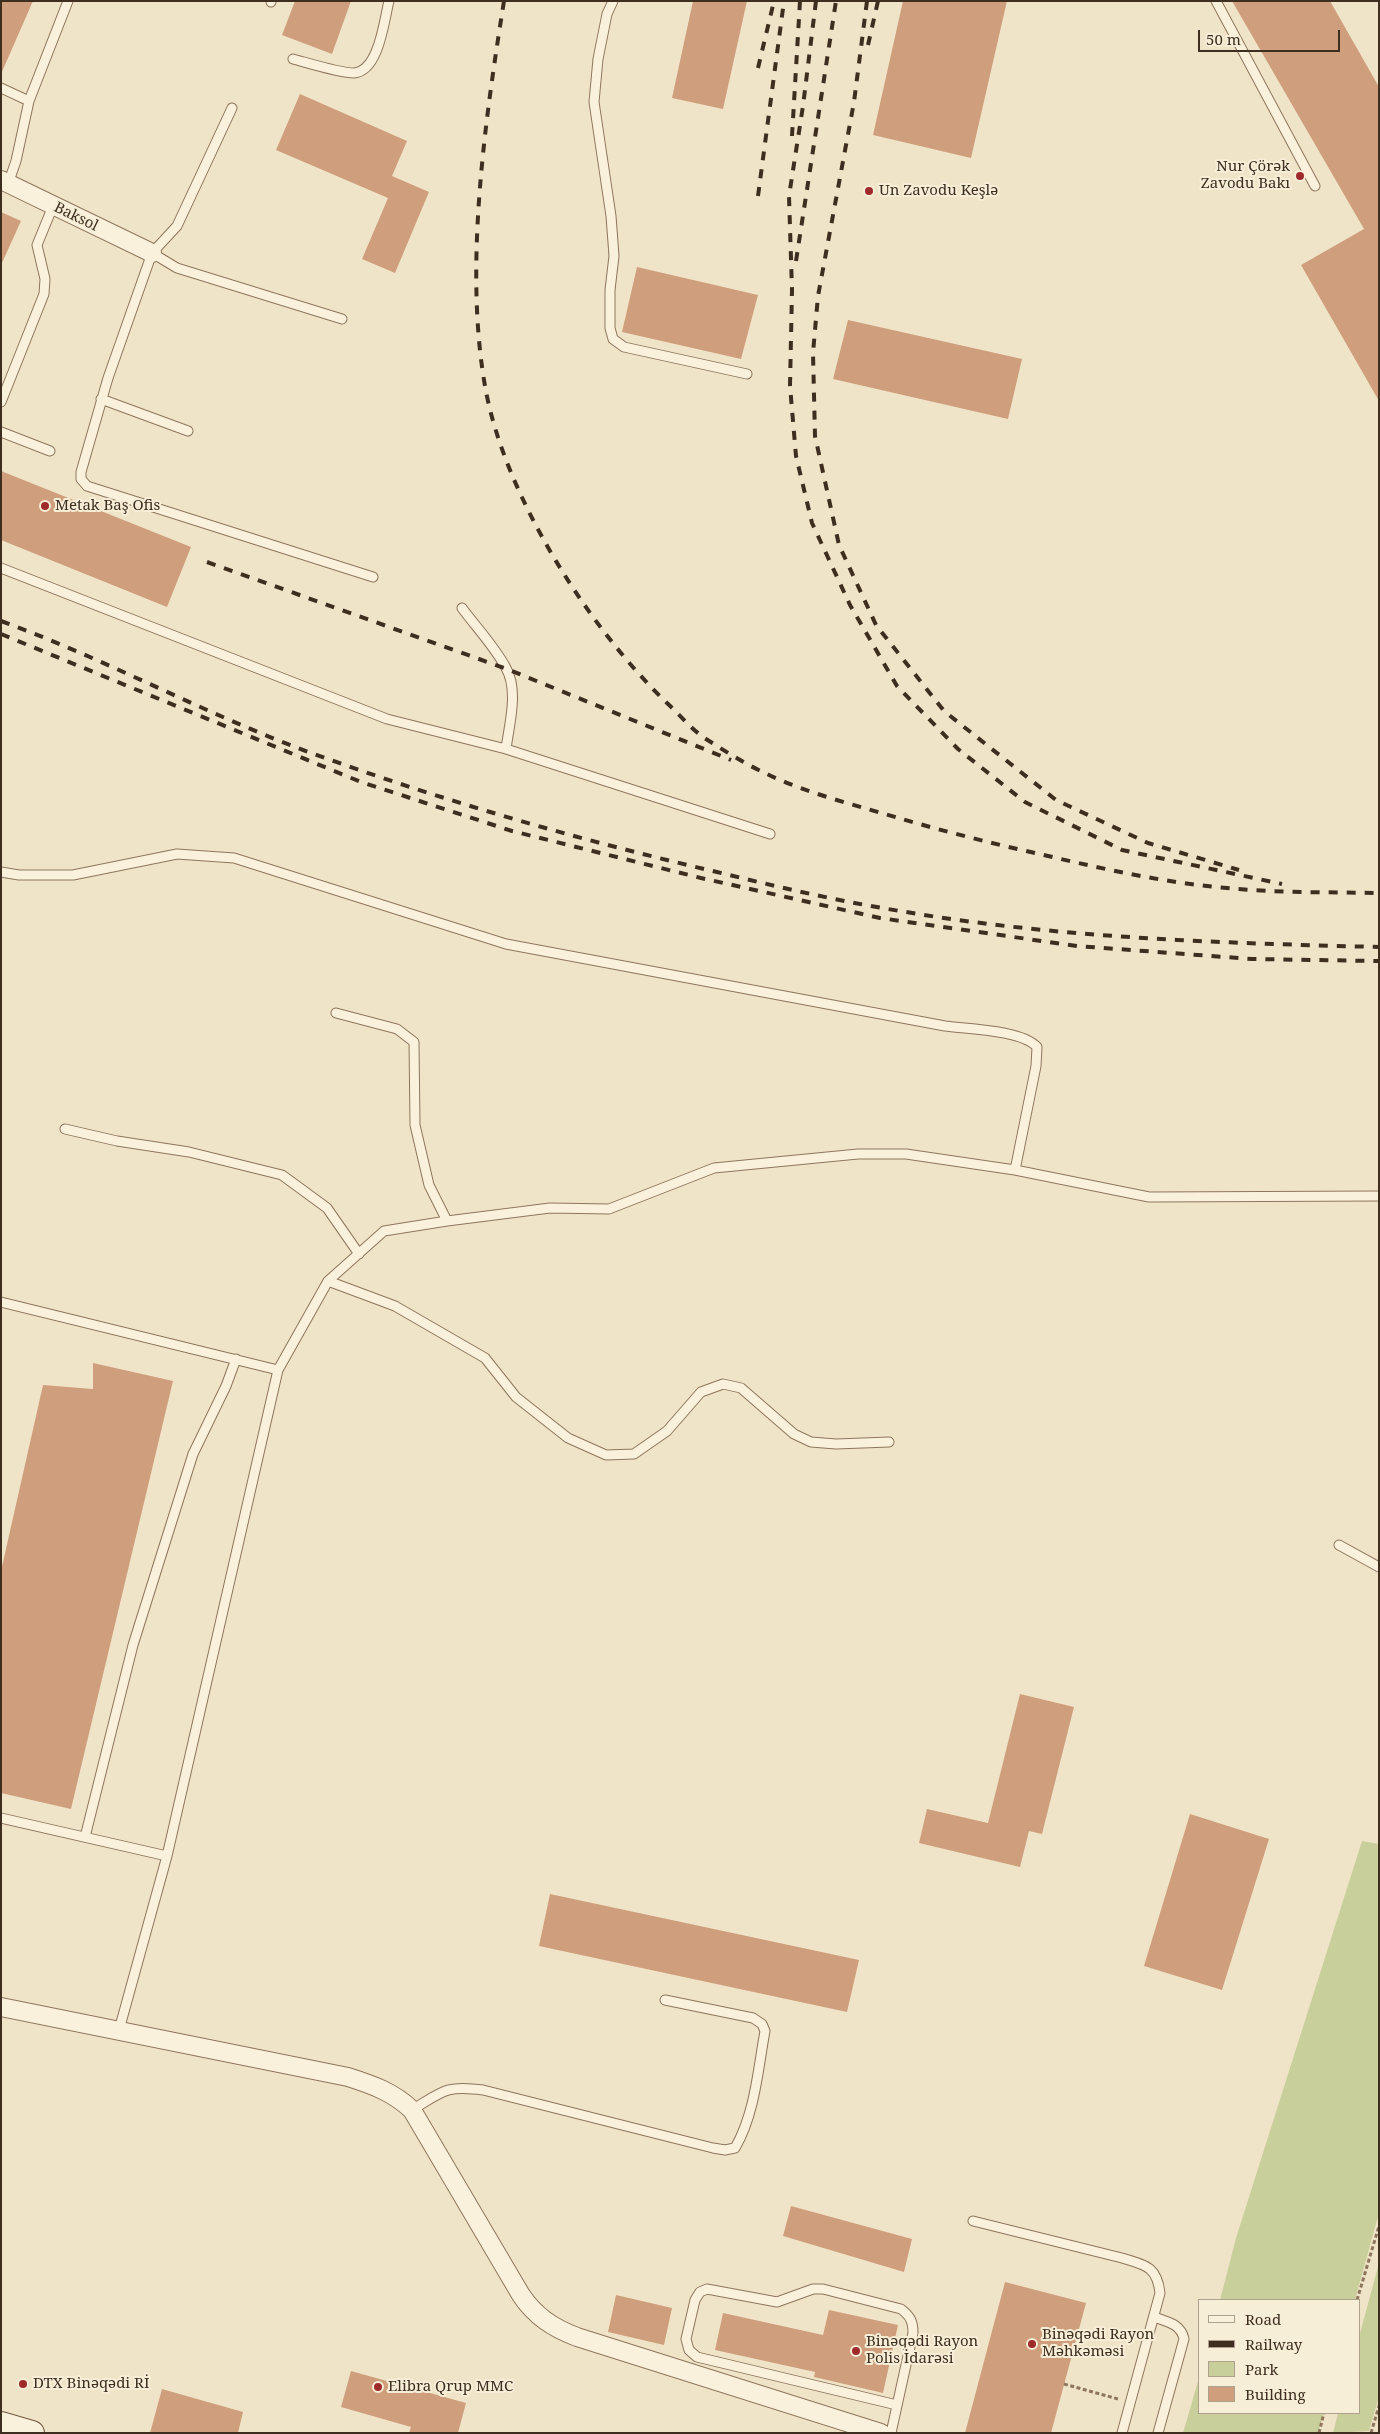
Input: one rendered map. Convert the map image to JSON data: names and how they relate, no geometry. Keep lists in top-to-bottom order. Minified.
{"streets":{"street":["Baksol"]},"places":["Nur Çörək Zavodu Bakı","Un Zavodu Keşlə","Metak Baş Ofis","Binəqədi Rayon Məhkəməsi","Binəqədi Rayon Polis İdarəsi","DTX Binəqədi Rİ","Elibra Qrup MMC"],"legend":["Road","Railway","Park","Building"],"scale_bar":"50 m"}
